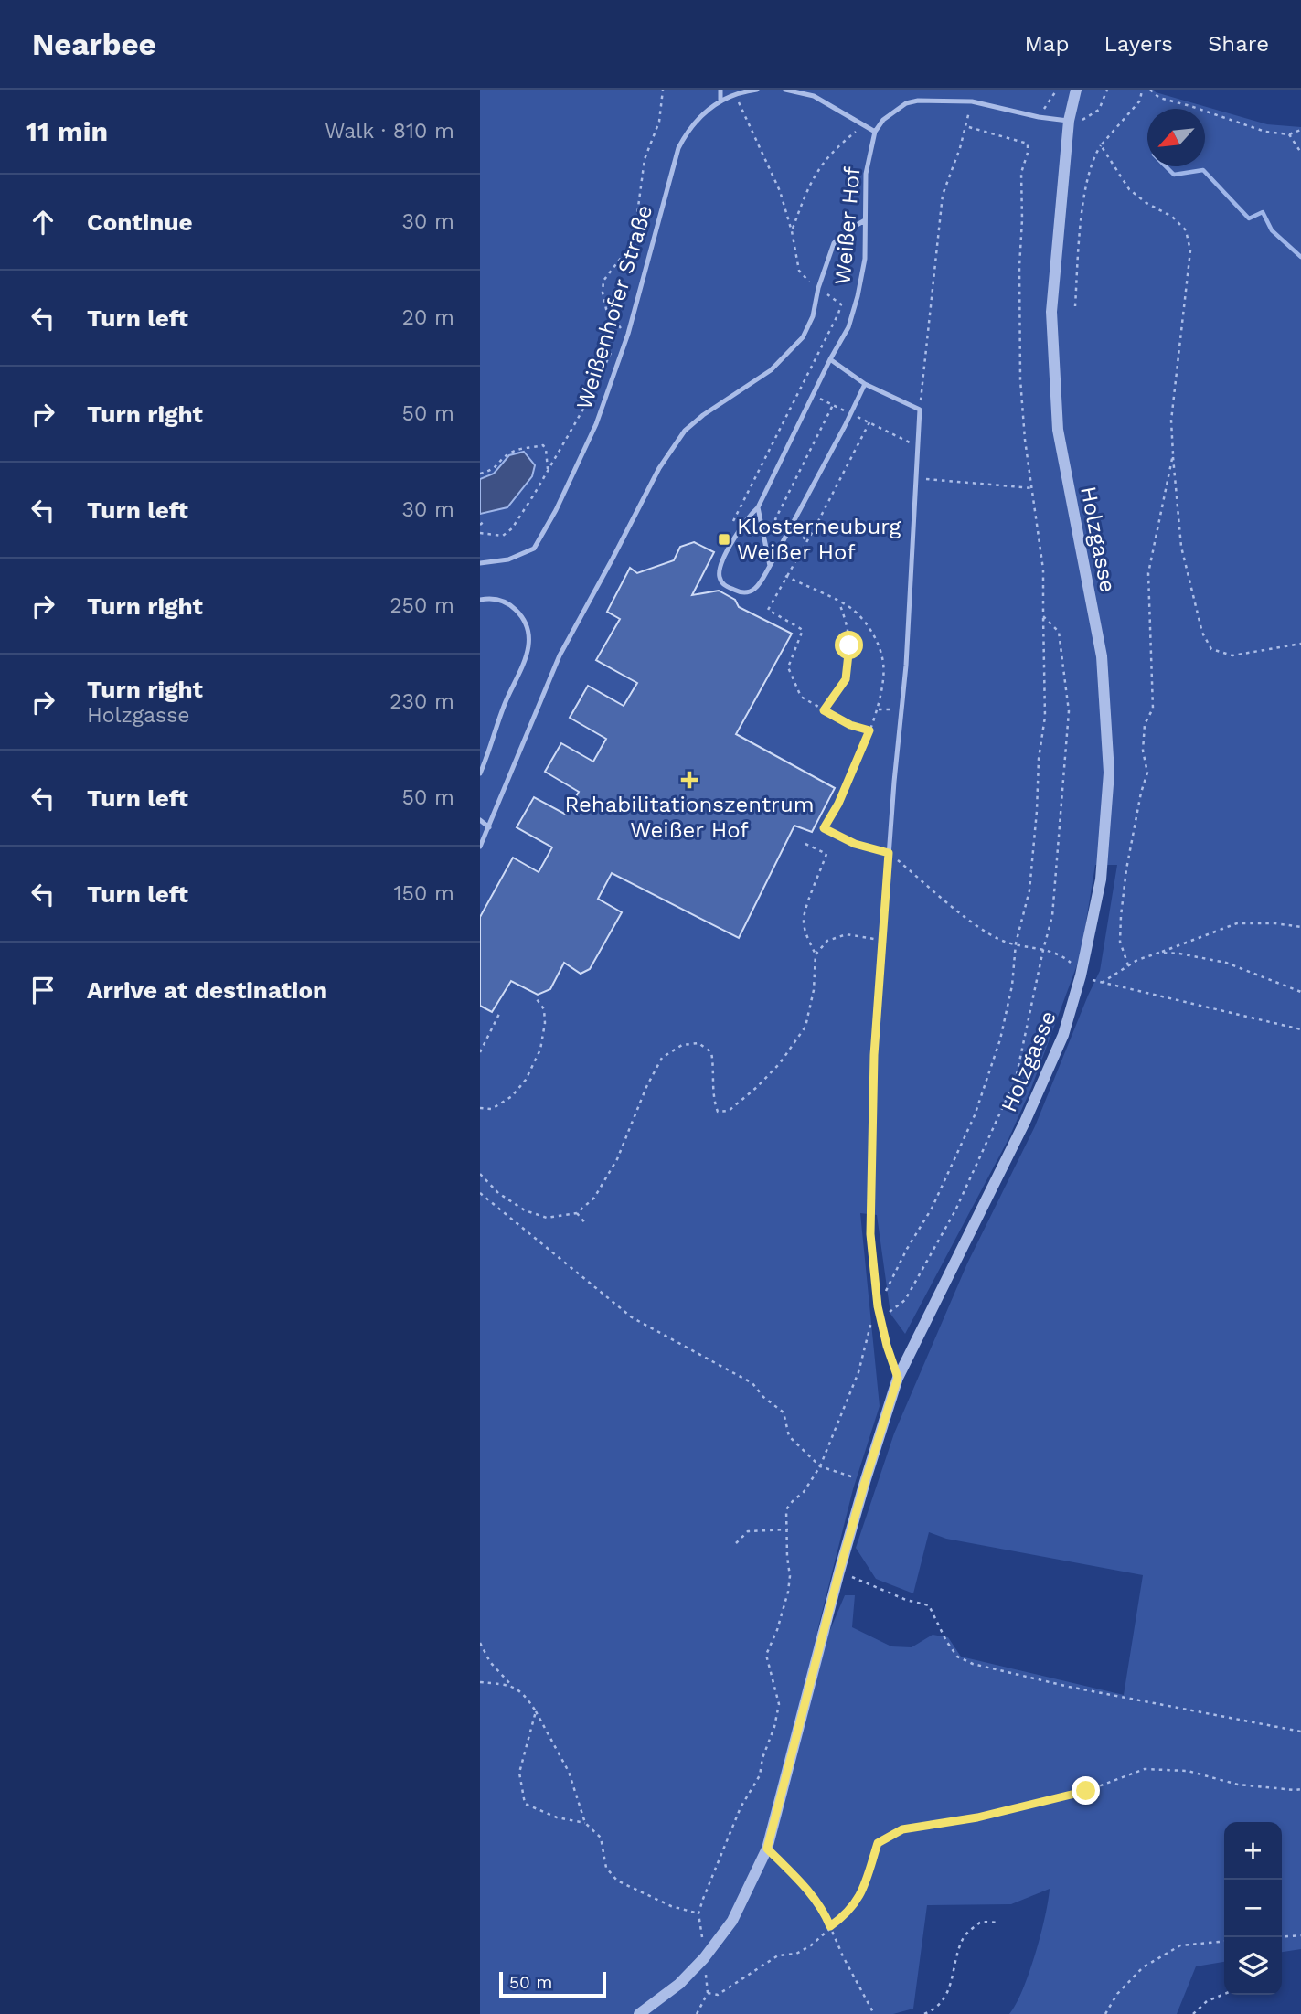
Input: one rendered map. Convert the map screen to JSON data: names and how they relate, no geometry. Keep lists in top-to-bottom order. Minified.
{"streets":{"street":["Holzgasse"],"lane":["Weißer Hof","Weißenhofer Straße"]},"places":{"transit":["Klosterneuburg Weißer Hof"],"health":["Rehabilitationszentrum Weißer Hof"]},"scale_bar":"50 m","north":"bottom left","page":{"header":"Nearbee","nav":["Map","Layers","Share"],"heading":["11 min","Walk · 810 m"],"list":[["Continue","30 m"],["Turn left","20 m"],["Turn right","50 m"],["Turn left","30 m"],["Turn right","250 m"],["Turn right","Holzgasse","230 m"],["Turn left","50 m"],["Turn left","150 m"],"Arrive at destination"],"map_buttons":["+","−"],"scale":"50 m"}}
